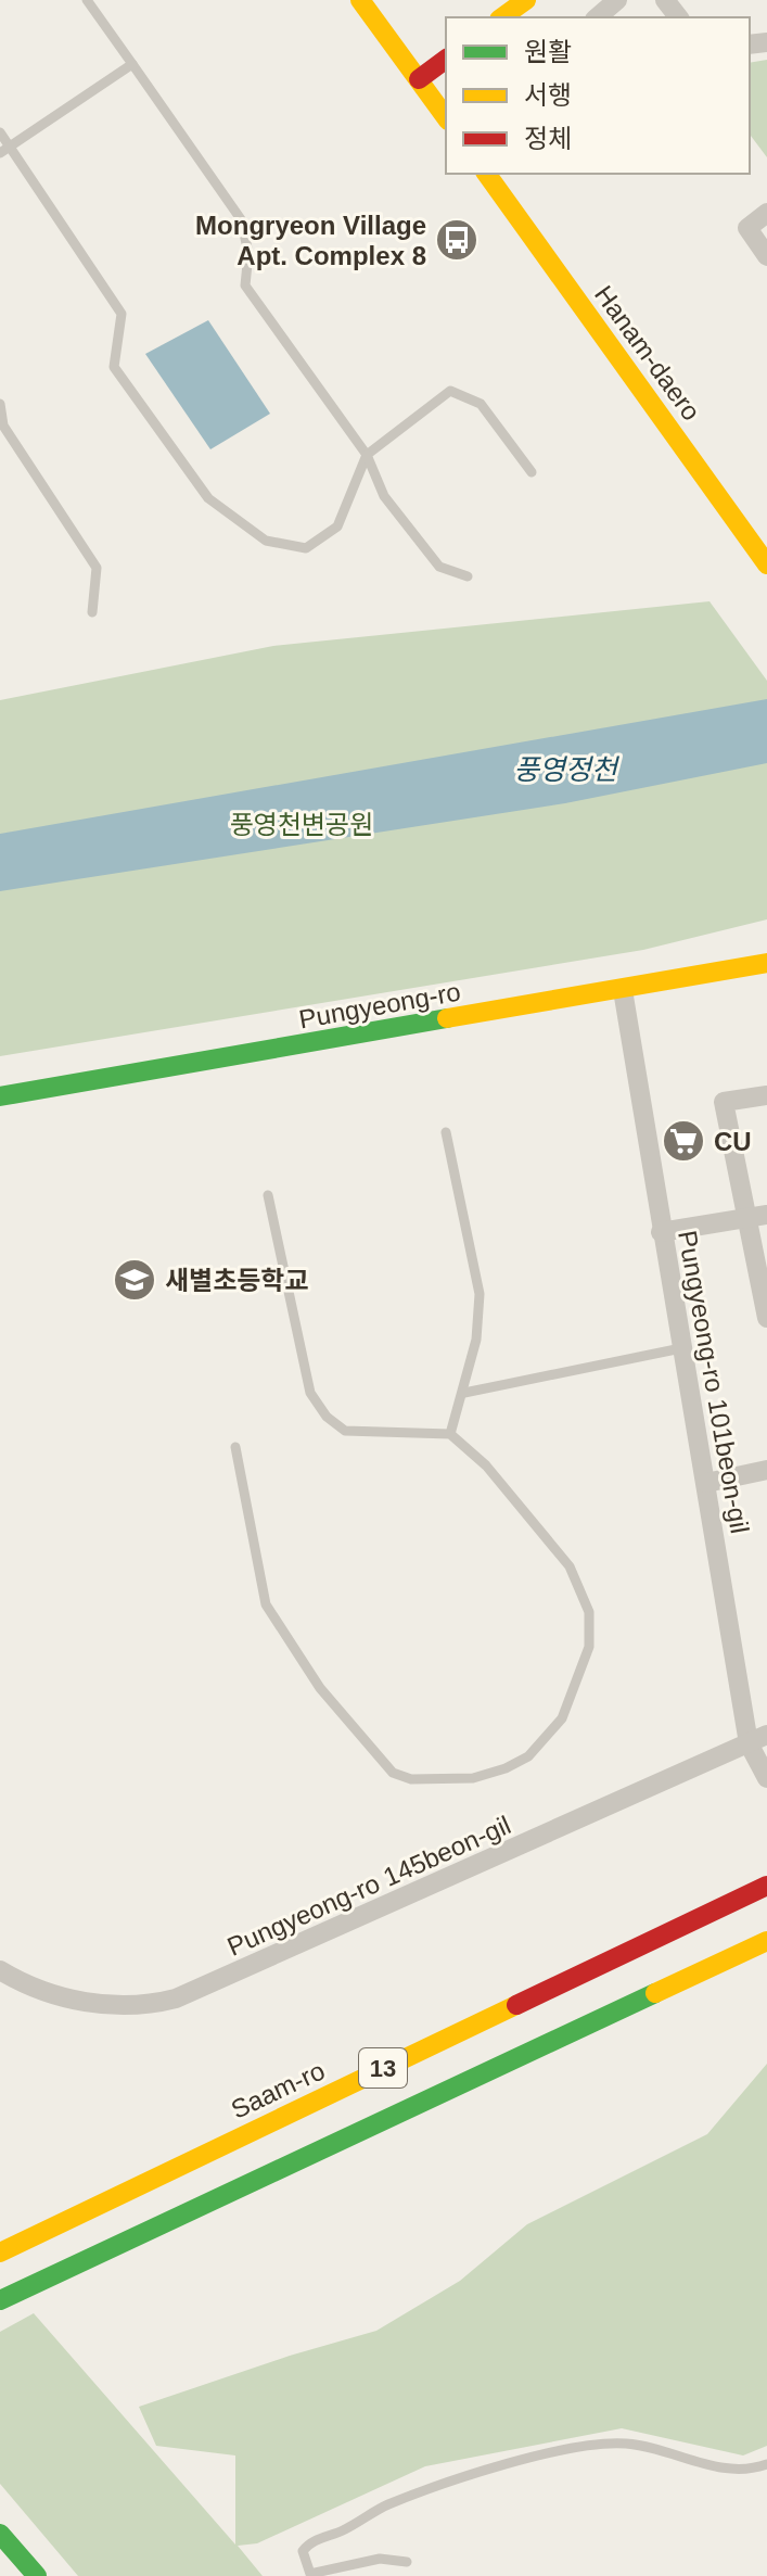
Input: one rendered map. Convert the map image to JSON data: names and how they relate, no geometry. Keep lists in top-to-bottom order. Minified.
{"streets":{"main road":["Hanam-daero","Pungyeong-ro","13","Saam-ro"],"street":["Pungyeong-ro 101beon-gil","Pungyeong-ro 145beon-gil"]},"crossings":[["Pungyeong-ro","Pungyeong-ro 101beon-gil"],["Pungyeong-ro 101beon-gil","Pungyeong-ro 145beon-gil"]],"water":["풍영정천"],"parks":["풍영천변공원"],"places":{"bus stop":["Mongryeon Village Apt. Complex 8"],"supermarket":["CU"],"school or university":["새별초등학교"]},"legend":["원활","서행","정체"]}
